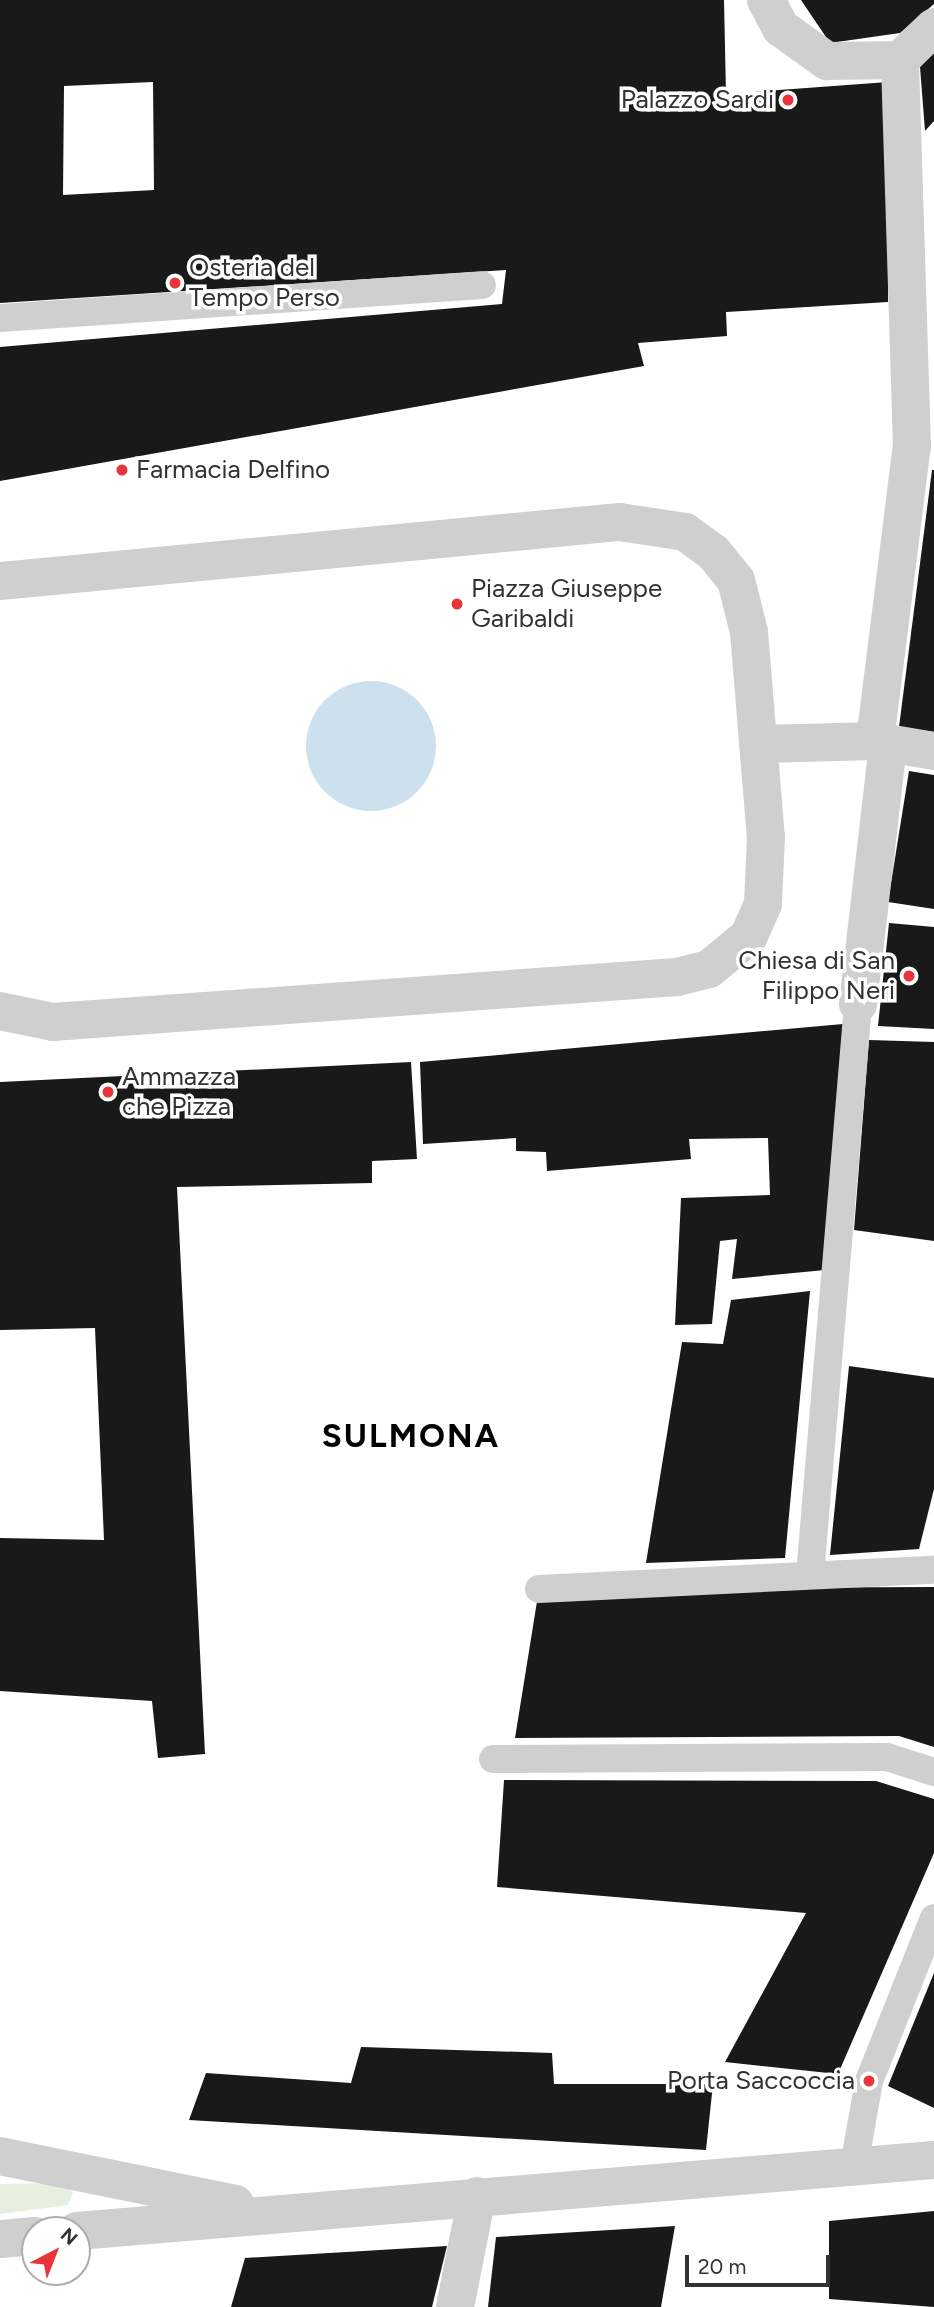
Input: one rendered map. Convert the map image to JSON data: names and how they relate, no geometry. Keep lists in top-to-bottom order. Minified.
{"districts":["SULMONA"],"places":["Palazzo Sardi","Osteria del Tempo Perso","Farmacia Delfino","Piazza Giuseppe Garibaldi","Chiesa di San Filippo Neri","Ammazza che Pizza","Porta Saccoccia"],"scale_bar":"20 m","north":"top right"}
